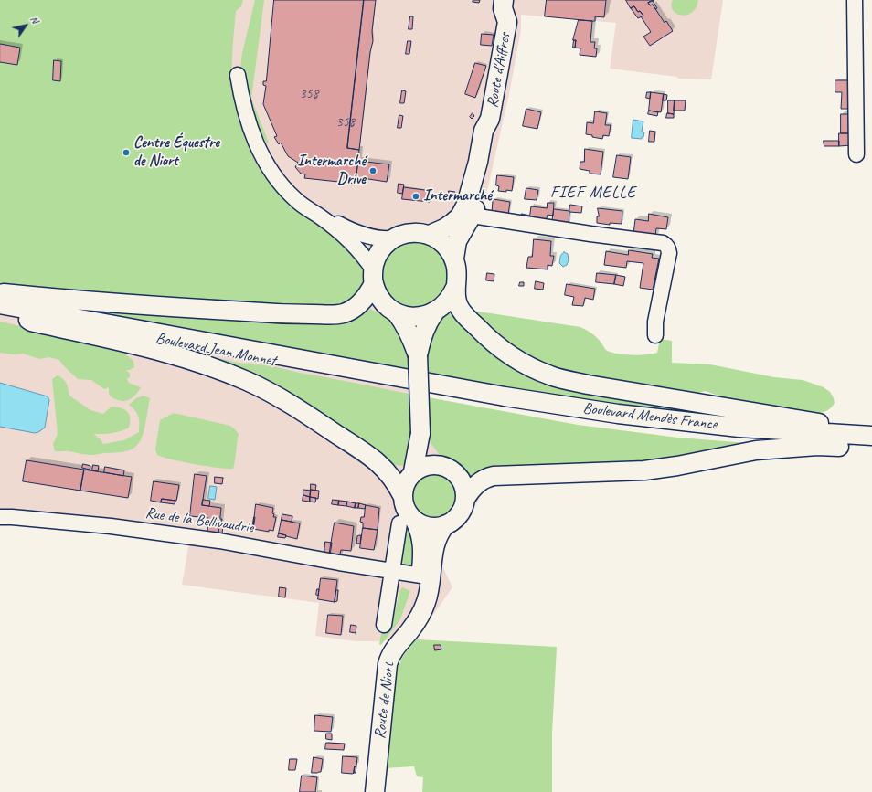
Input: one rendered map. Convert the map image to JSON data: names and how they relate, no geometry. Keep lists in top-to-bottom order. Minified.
{"streets":{"main road":["Route d'Aiffres","Boulevard Jean Monnet","Boulevard Mendès France","Route de Niort"],"street":["Rue de la Bellivaudrie"]},"crossings":[["Boulevard Jean Monnet","Boulevard Mendès France"],["Rue de la Bellivaudrie","Route de Niort"]],"districts":["FIEF MELLE"],"places":["Centre Équestre de Niort","Intermarché Drive","Intermarché"],"house_numbers":["358","358"],"north":"top right"}
